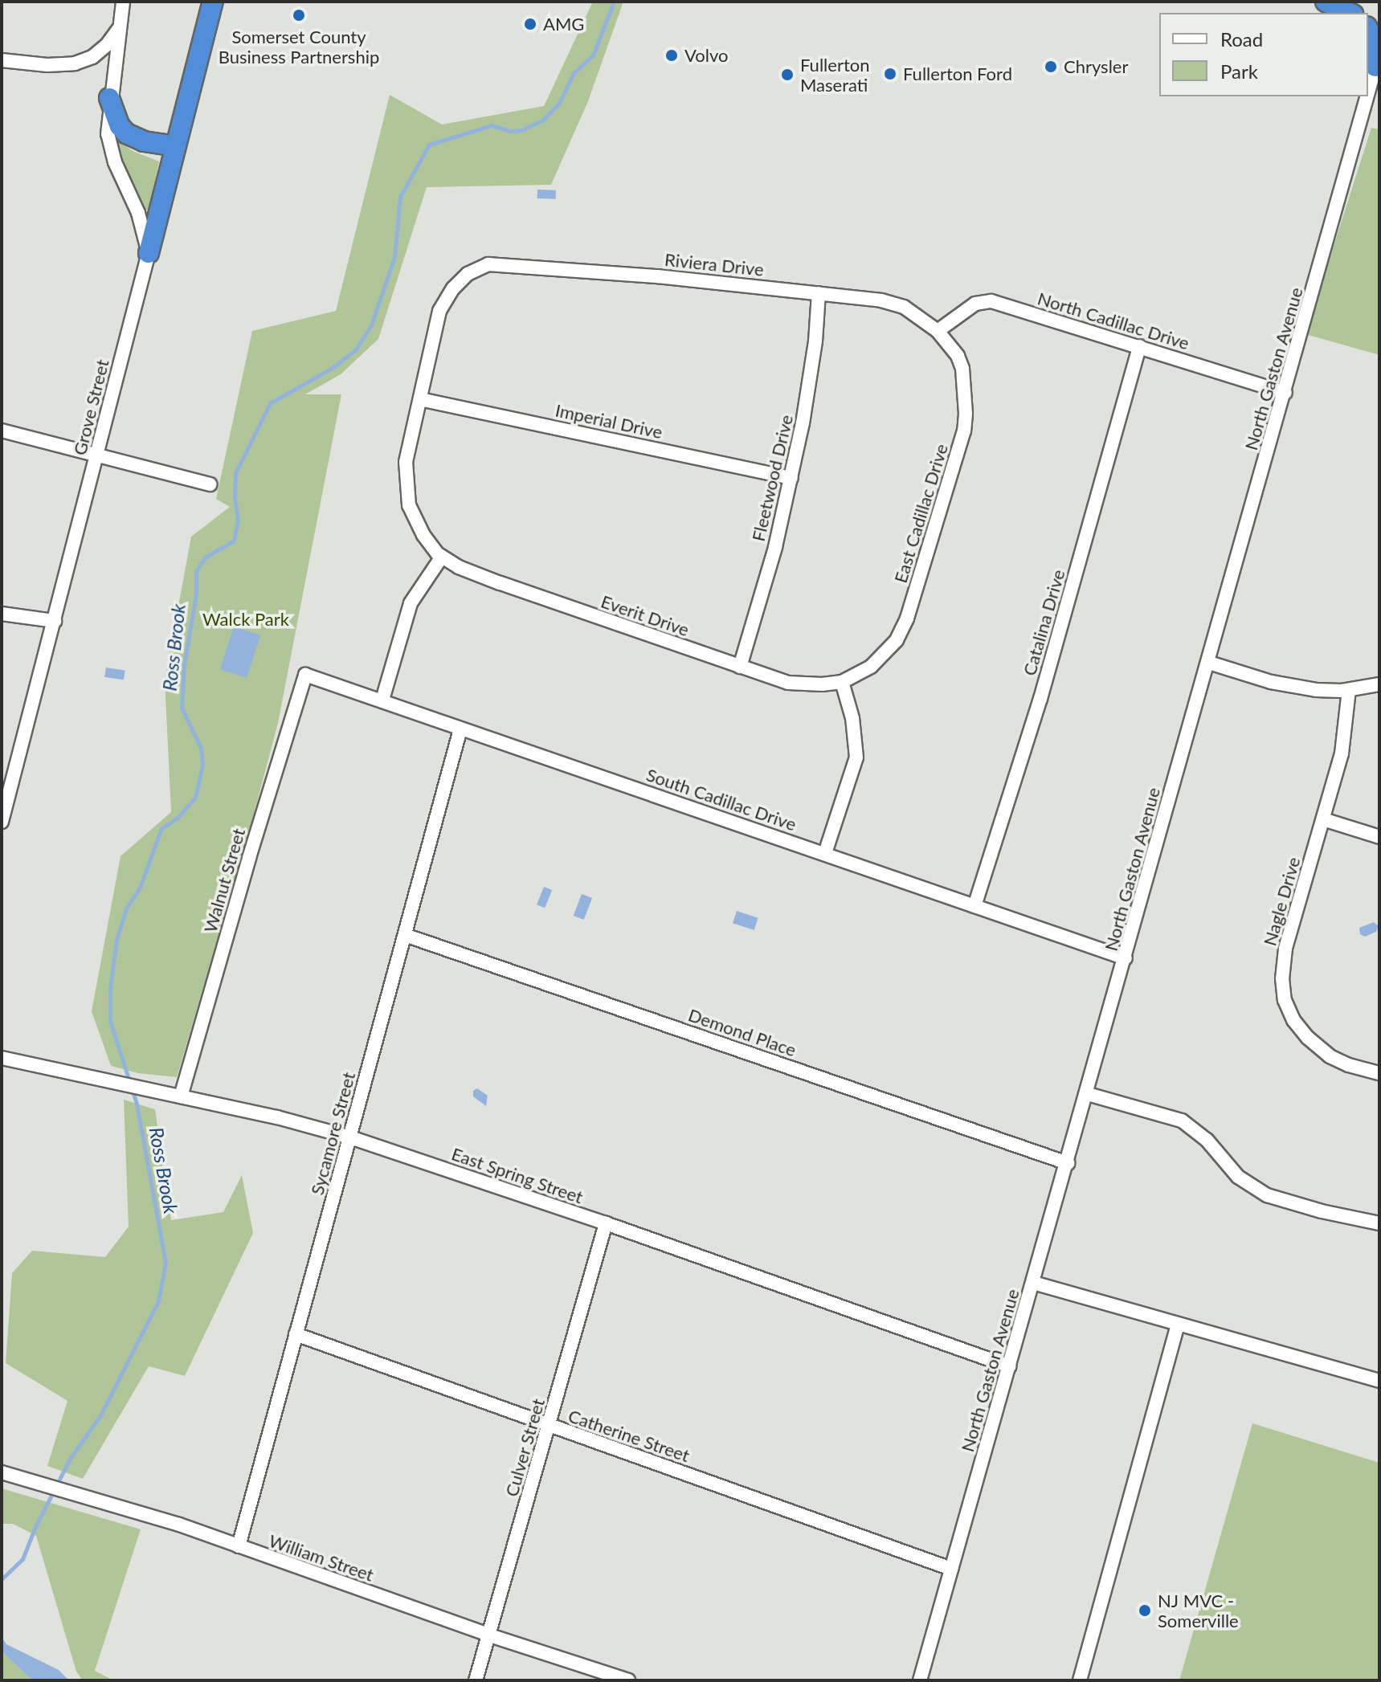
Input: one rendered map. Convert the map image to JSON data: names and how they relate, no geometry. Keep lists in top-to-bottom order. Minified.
{"streets":{"street":["Riviera Drive","North Cadillac Drive","North Gaston Avenue","Grove Street","Imperial Drive","Fleetwood Drive","East Cadillac Drive","Everit Drive","Catalina Drive","South Cadillac Drive","Walnut Street","Nagle Drive","Demond Place","Sycamore Street","East Spring Street","Catherine Street","Culver Street","William Street"]},"crossings":[["Riviera Drive","North Cadillac Drive"],["Riviera Drive","Imperial Drive"],["Riviera Drive","Fleetwood Drive"],["Riviera Drive","East Cadillac Drive"],["North Cadillac Drive","North Gaston Avenue"],["North Cadillac Drive","East Cadillac Drive"],["North Cadillac Drive","Catalina Drive"],["North Gaston Avenue","South Cadillac Drive"],["North Gaston Avenue","Demond Place"],["North Gaston Avenue","East Spring Street"],["North Gaston Avenue","Catherine Street"],["Imperial Drive","Fleetwood Drive"],["Fleetwood Drive","Everit Drive"],["East Cadillac Drive","Everit Drive"],["Catalina Drive","South Cadillac Drive"],["South Cadillac Drive","Walnut Street"],["South Cadillac Drive","Sycamore Street"],["Walnut Street","East Spring Street"],["Demond Place","Sycamore Street"],["Sycamore Street","East Spring Street"],["Sycamore Street","Catherine Street"],["Sycamore Street","William Street"],["East Spring Street","Culver Street"],["Catherine Street","Culver Street"],["Culver Street","William Street"]],"water":["Ross Brook"],"parks":["Walck Park"],"places":["Somerset County Business Partnership","AMG","Volvo","Chrysler","Fullerton Ford","Fullerton Maserati","NJ MVC - Somerville"],"legend":["Road","Park"]}
